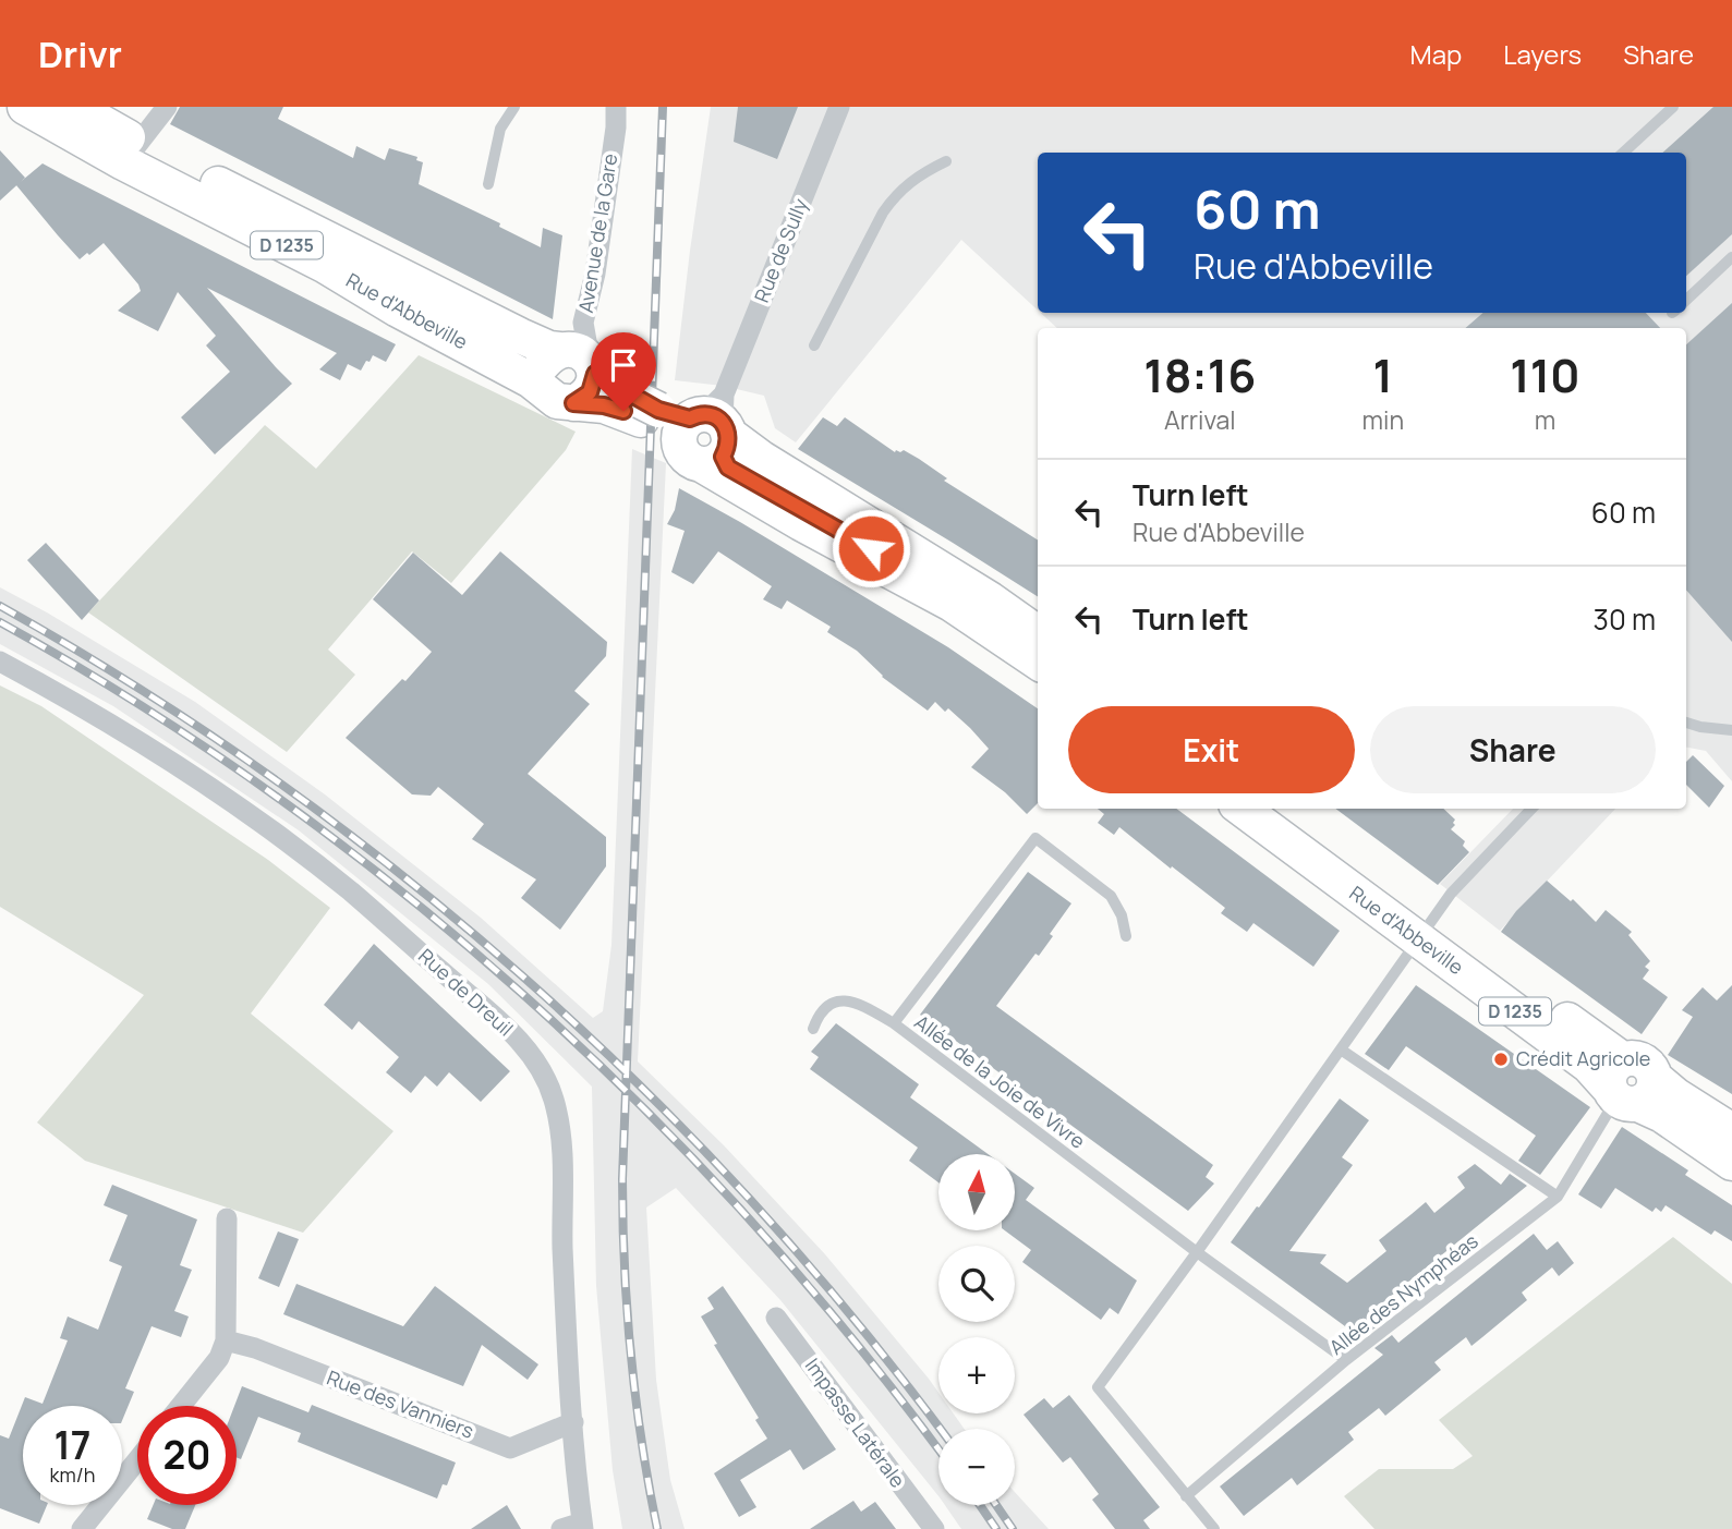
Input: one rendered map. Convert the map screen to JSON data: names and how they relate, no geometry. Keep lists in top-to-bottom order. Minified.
{"streets":{"main road":["D 1235","Rue d'Abbeville"],"street":["Avenue de la Gare","Rue de Sully","Rue de Dreuil","Rue des Vanniers","Impasse Latérale"],"lane":["Allée de la Joie de Vivre","Allée des Nymphéas"]},"crossings":[["Avenue de la Gare","Rue d'Abbeville"],["Rue de Sully","Rue d'Abbeville"],["Rue d'Abbeville","Allée des Nymphéas"],["Rue de Dreuil","Rue des Vanniers"],["Allée de la Joie de Vivre","Allée des Nymphéas"]],"places":["Crédit Agricole"],"north":"top","page":{"header":"Drivr","nav":["Map","Layers","Share"],"turn":["60 m","Rue d'Abbeville"],"eta":["18:16","Arrival","1","min","110","m"],"list":[{"name":"Turn left","note":"Rue d'Abbeville","value":"60 m"},{"name":"Turn left","value":"30 m"}],"buttons":["Exit","Share"],"map_buttons":["+","−"],"speed":"17 km/h","limit":"20"}}
